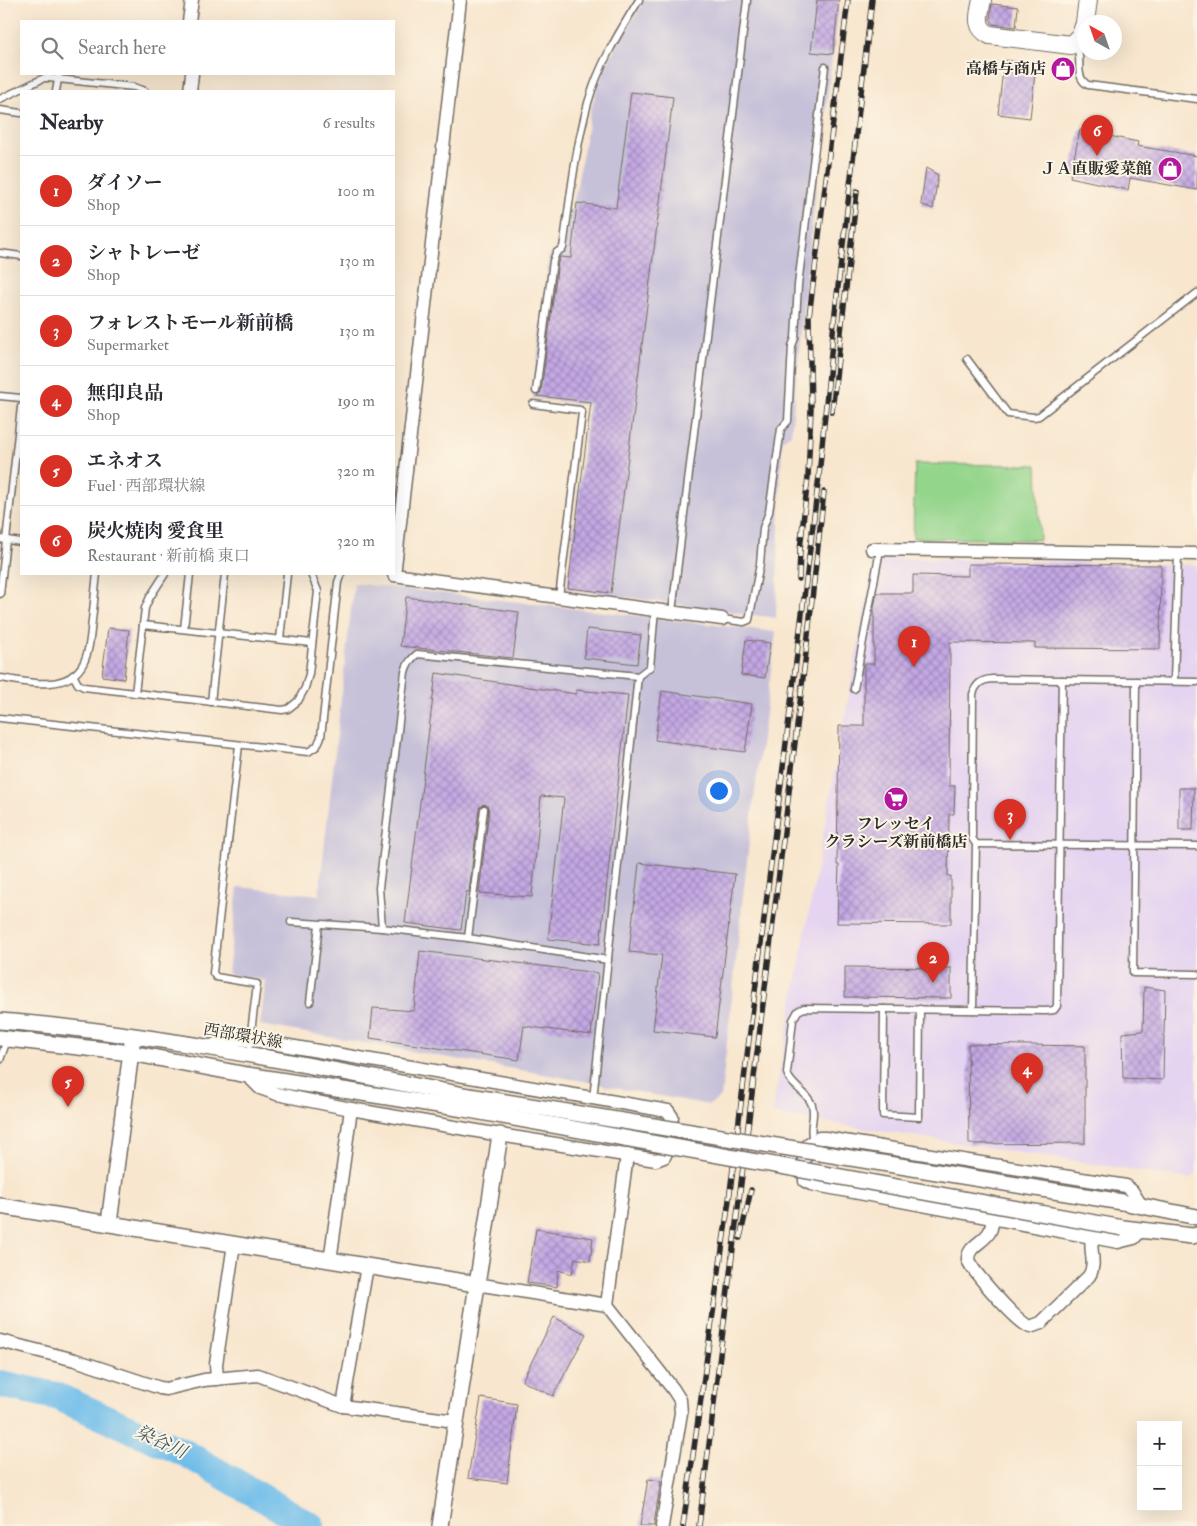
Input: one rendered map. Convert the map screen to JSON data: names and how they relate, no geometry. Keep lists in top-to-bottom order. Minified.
{"streets":{"street":["西部環状線"]},"water":["染谷川"],"places":{"shop":["高橋与商店","ＪＡ直販愛菜館"],"supermarket":["フレッセイ クラシーズ新前橋店"]},"north":"top left","page":{"search":"Search here","heading":["Nearby","6 results"],"pins":["6","1","3","2","4","5"],"list":[{"mark":"1","name":"ダイソー","note":"Shop","value":"100 m"},{"mark":"2","name":"シャトレーゼ","note":"Shop","value":"130 m"},{"mark":"3","name":"フォレストモール新前橋","note":"Supermarket","value":"130 m"},{"mark":"4","name":"無印良品","note":"Shop","value":"190 m"},{"mark":"5","name":"エネオス","note":"Fuel · 西部環状線","value":"320 m"},{"mark":"6","name":"炭火焼肉 愛食里","note":"Restaurant · 新前橋 東口","value":"320 m"}],"map_buttons":["+","−"]}}
